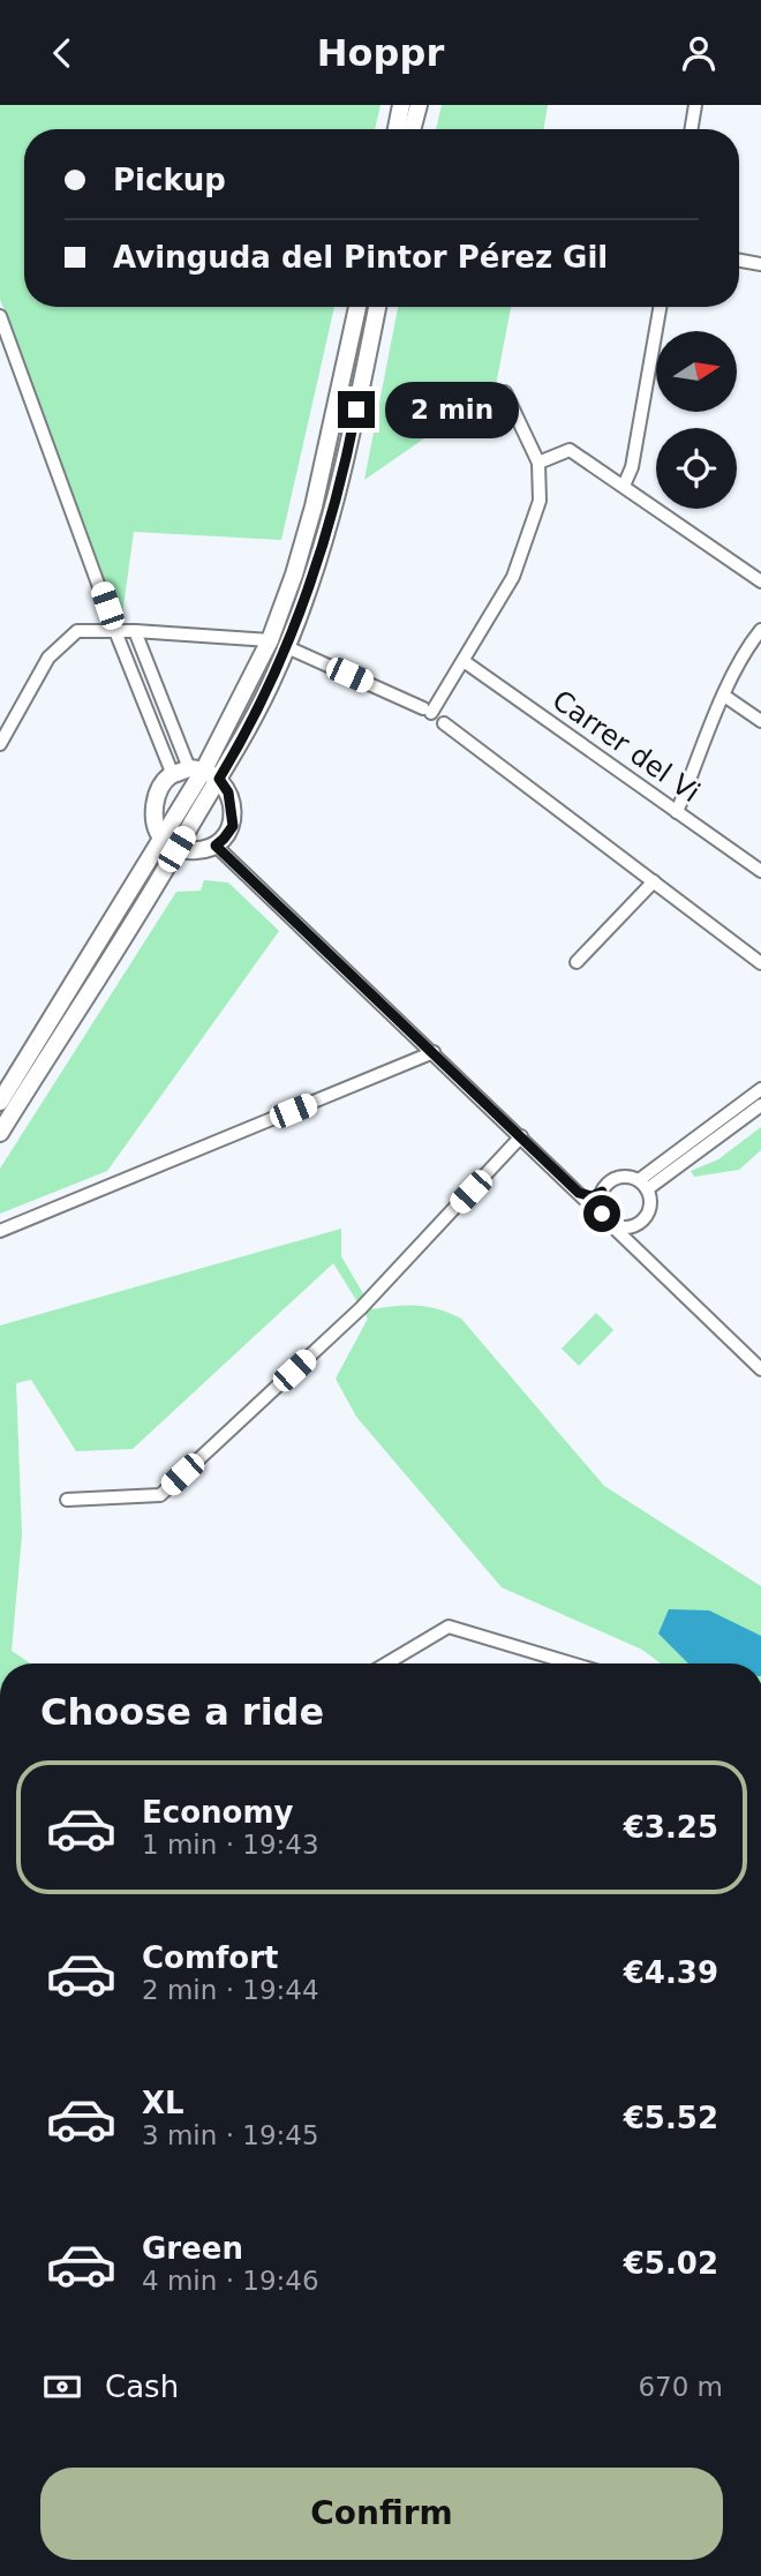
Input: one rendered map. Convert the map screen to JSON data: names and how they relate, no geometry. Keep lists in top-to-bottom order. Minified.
{"streets":{"street":["Carrer del Vi"]},"north":"right","page":{"header":"Hoppr","banner":["Pickup","Avinguda del Pintor Pérez Gil"],"bubble":"2 min","heading":"Choose a ride","list":[{"name":"Economy","note":"1 min · 19:43","value":"€3.25"},{"name":"Comfort","note":"2 min · 19:44","value":"€4.39"},{"name":"XL","note":"3 min · 19:45","value":"€5.52"},{"name":"Green","note":"4 min · 19:46","value":"€5.02"}],"pay":["Cash","670 m"],"buttons":"Confirm"}}
